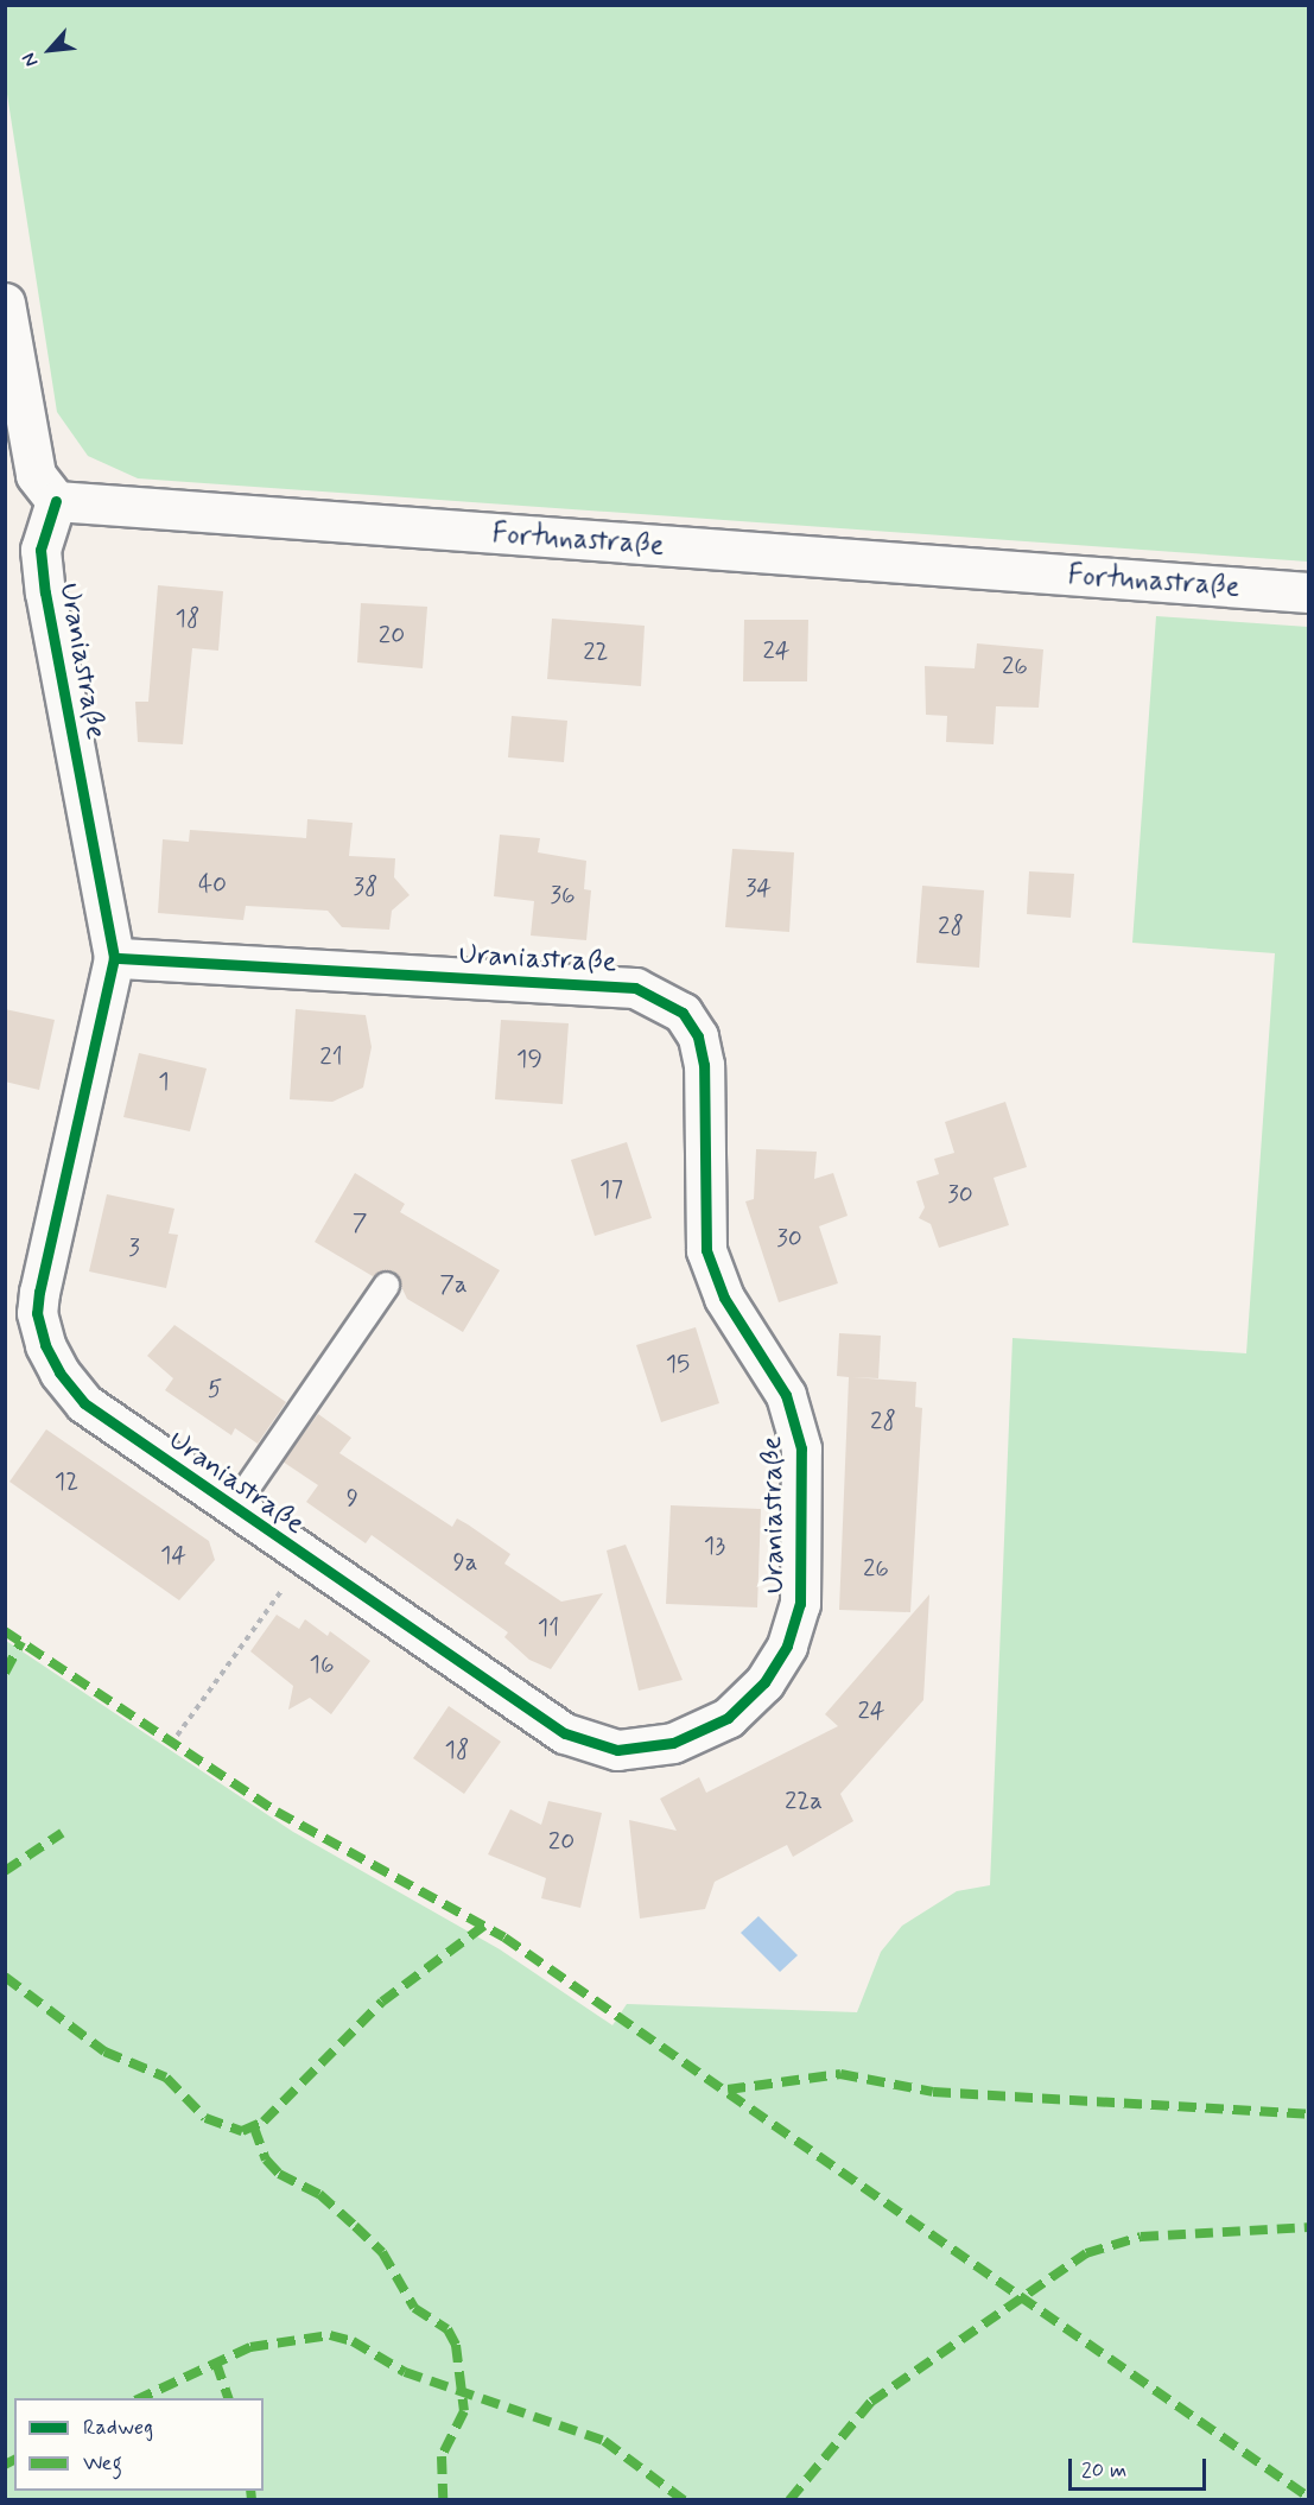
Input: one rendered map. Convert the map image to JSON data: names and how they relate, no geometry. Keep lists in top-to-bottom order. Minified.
{"streets":{"street":["Fortunastraße","Uraniastraße"]},"crossings":[["Fortunastraße","Uraniastraße"]],"house_numbers":["18","20","24","22","26","40","38","34","36","28","21","19","1","17","30","7","30","3","7a","15","5","28","12","9","13","14","9a","26","11","16","24","18","22a","20"],"legend":["Radweg","Weg"],"scale_bar":"20 m","north":"bottom left"}
